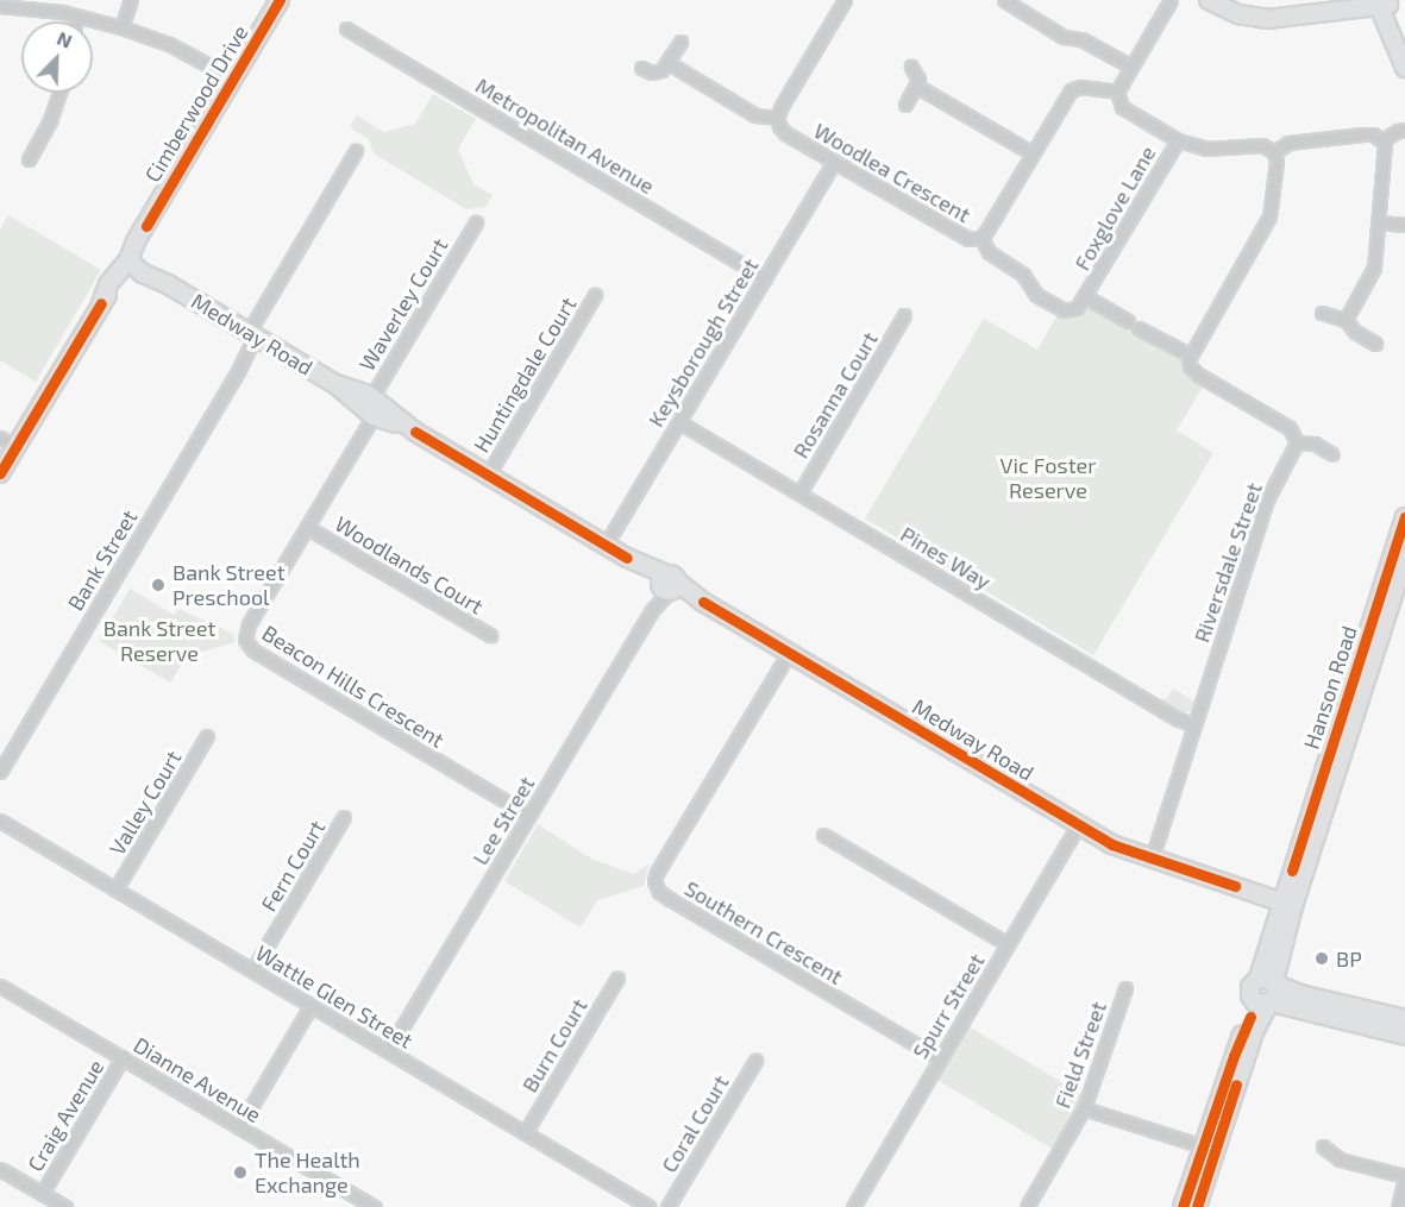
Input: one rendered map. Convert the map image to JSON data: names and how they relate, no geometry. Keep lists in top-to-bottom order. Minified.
{"streets":{"street":["Cimberwood Drive","Metropolitan Avenue","Woodlea Crescent","Foxglove Lane","Waverley Court","Medway Road","Keysborough Street","Huntingdale Court","Rosanna Court","Pines Way","Bank Street","Riversdale Street","Woodlands Court","Beacon Hills Crescent","Hanson Road","Valley Court","Lee Street","Fern Court","Southern Crescent","Wattle Glen Street","Spurr Street","Burn Court","Field Street","Dianne Avenue","Craig Avenue","Coral Court"]},"crossings":[["Cimberwood Drive","Medway Road"],["Metropolitan Avenue","Keysborough Street"],["Woodlea Crescent","Foxglove Lane"],["Woodlea Crescent","Keysborough Street"],["Waverley Court","Medway Road"],["Waverley Court","Beacon Hills Crescent"],["Medway Road","Keysborough Street"],["Medway Road","Huntingdale Court"],["Medway Road","Bank Street"],["Medway Road","Riversdale Street"],["Medway Road","Beacon Hills Crescent"],["Medway Road","Hanson Road"],["Medway Road","Lee Street"],["Medway Road","Southern Crescent"],["Medway Road","Spurr Street"],["Keysborough Street","Pines Way"],["Rosanna Court","Pines Way"],["Pines Way","Riversdale Street"],["Woodlands Court","Beacon Hills Crescent"],["Beacon Hills Crescent","Lee Street"],["Valley Court","Wattle Glen Street"],["Lee Street","Wattle Glen Street"],["Fern Court","Wattle Glen Street"],["Southern Crescent","Spurr Street"],["Wattle Glen Street","Burn Court"],["Dianne Avenue","Craig Avenue"]],"parks":["Vic Foster Reserve","Bank Street Reserve"],"places":["Bank Street Preschool","BP","The Health Exchange"],"north":"top right"}
